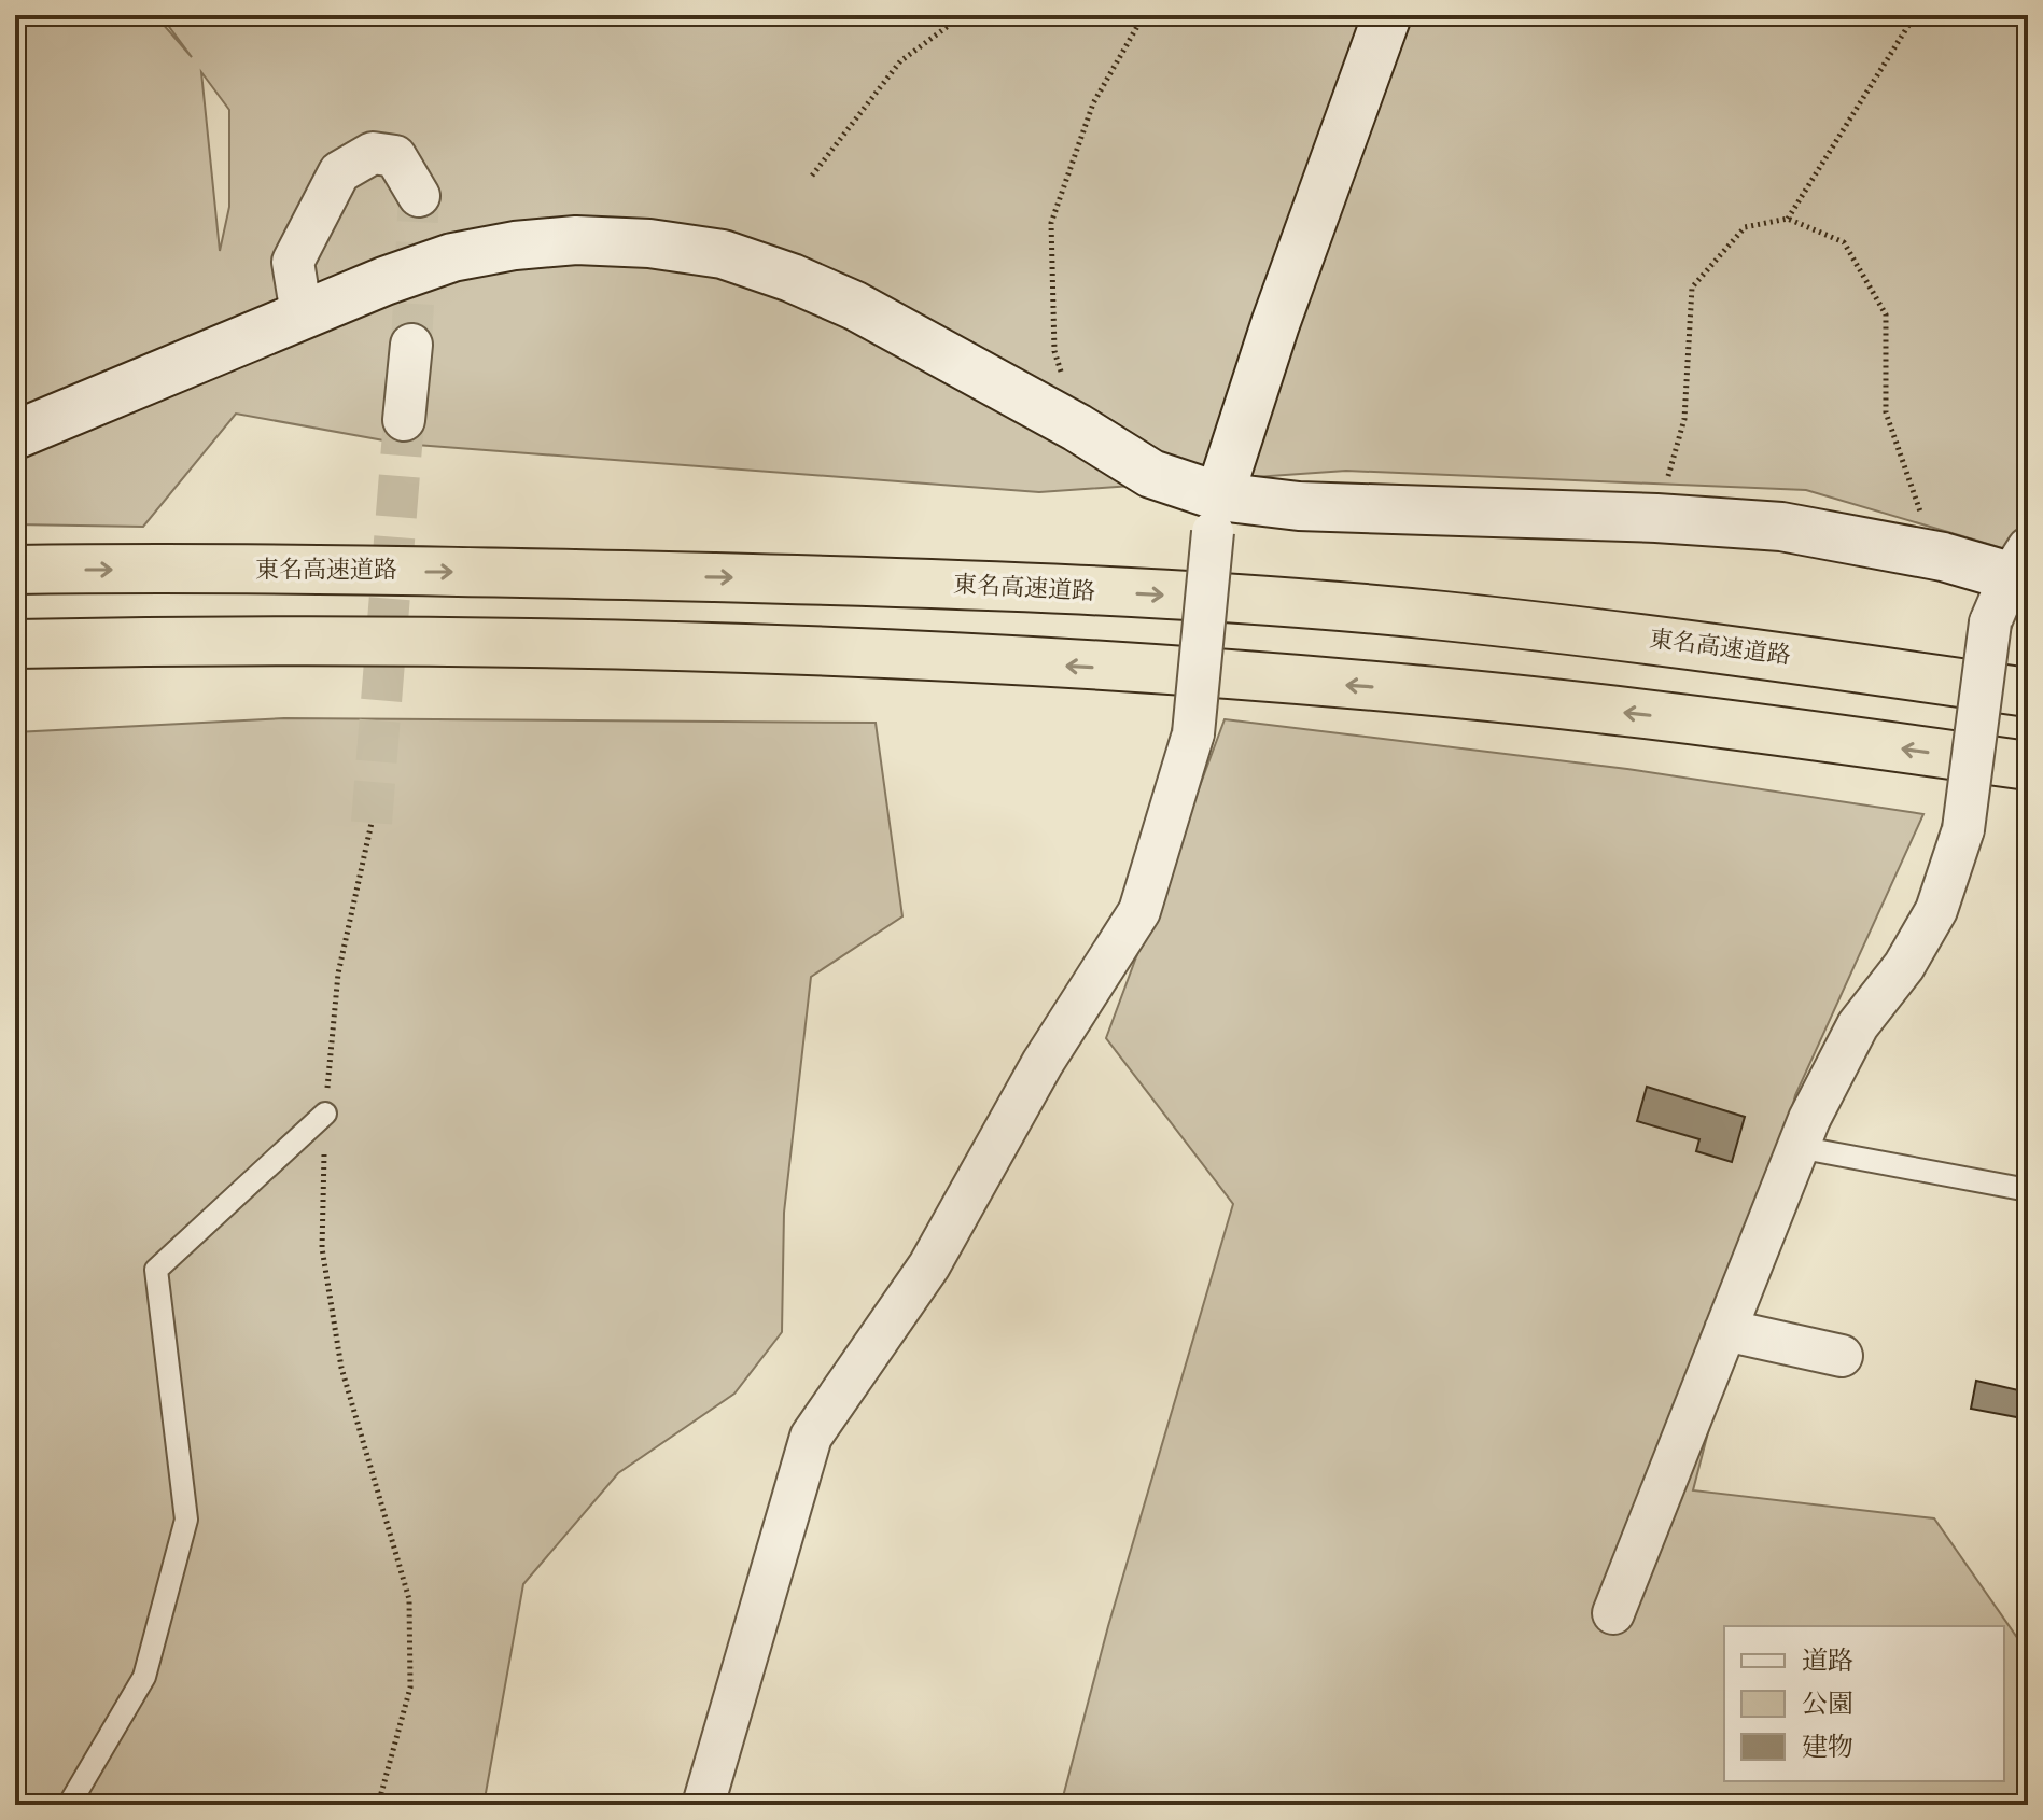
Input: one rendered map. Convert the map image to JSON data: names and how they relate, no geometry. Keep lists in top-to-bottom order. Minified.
{"streets":{"highway":["東名高速道路"]},"legend":["道路","公園","建物"]}
